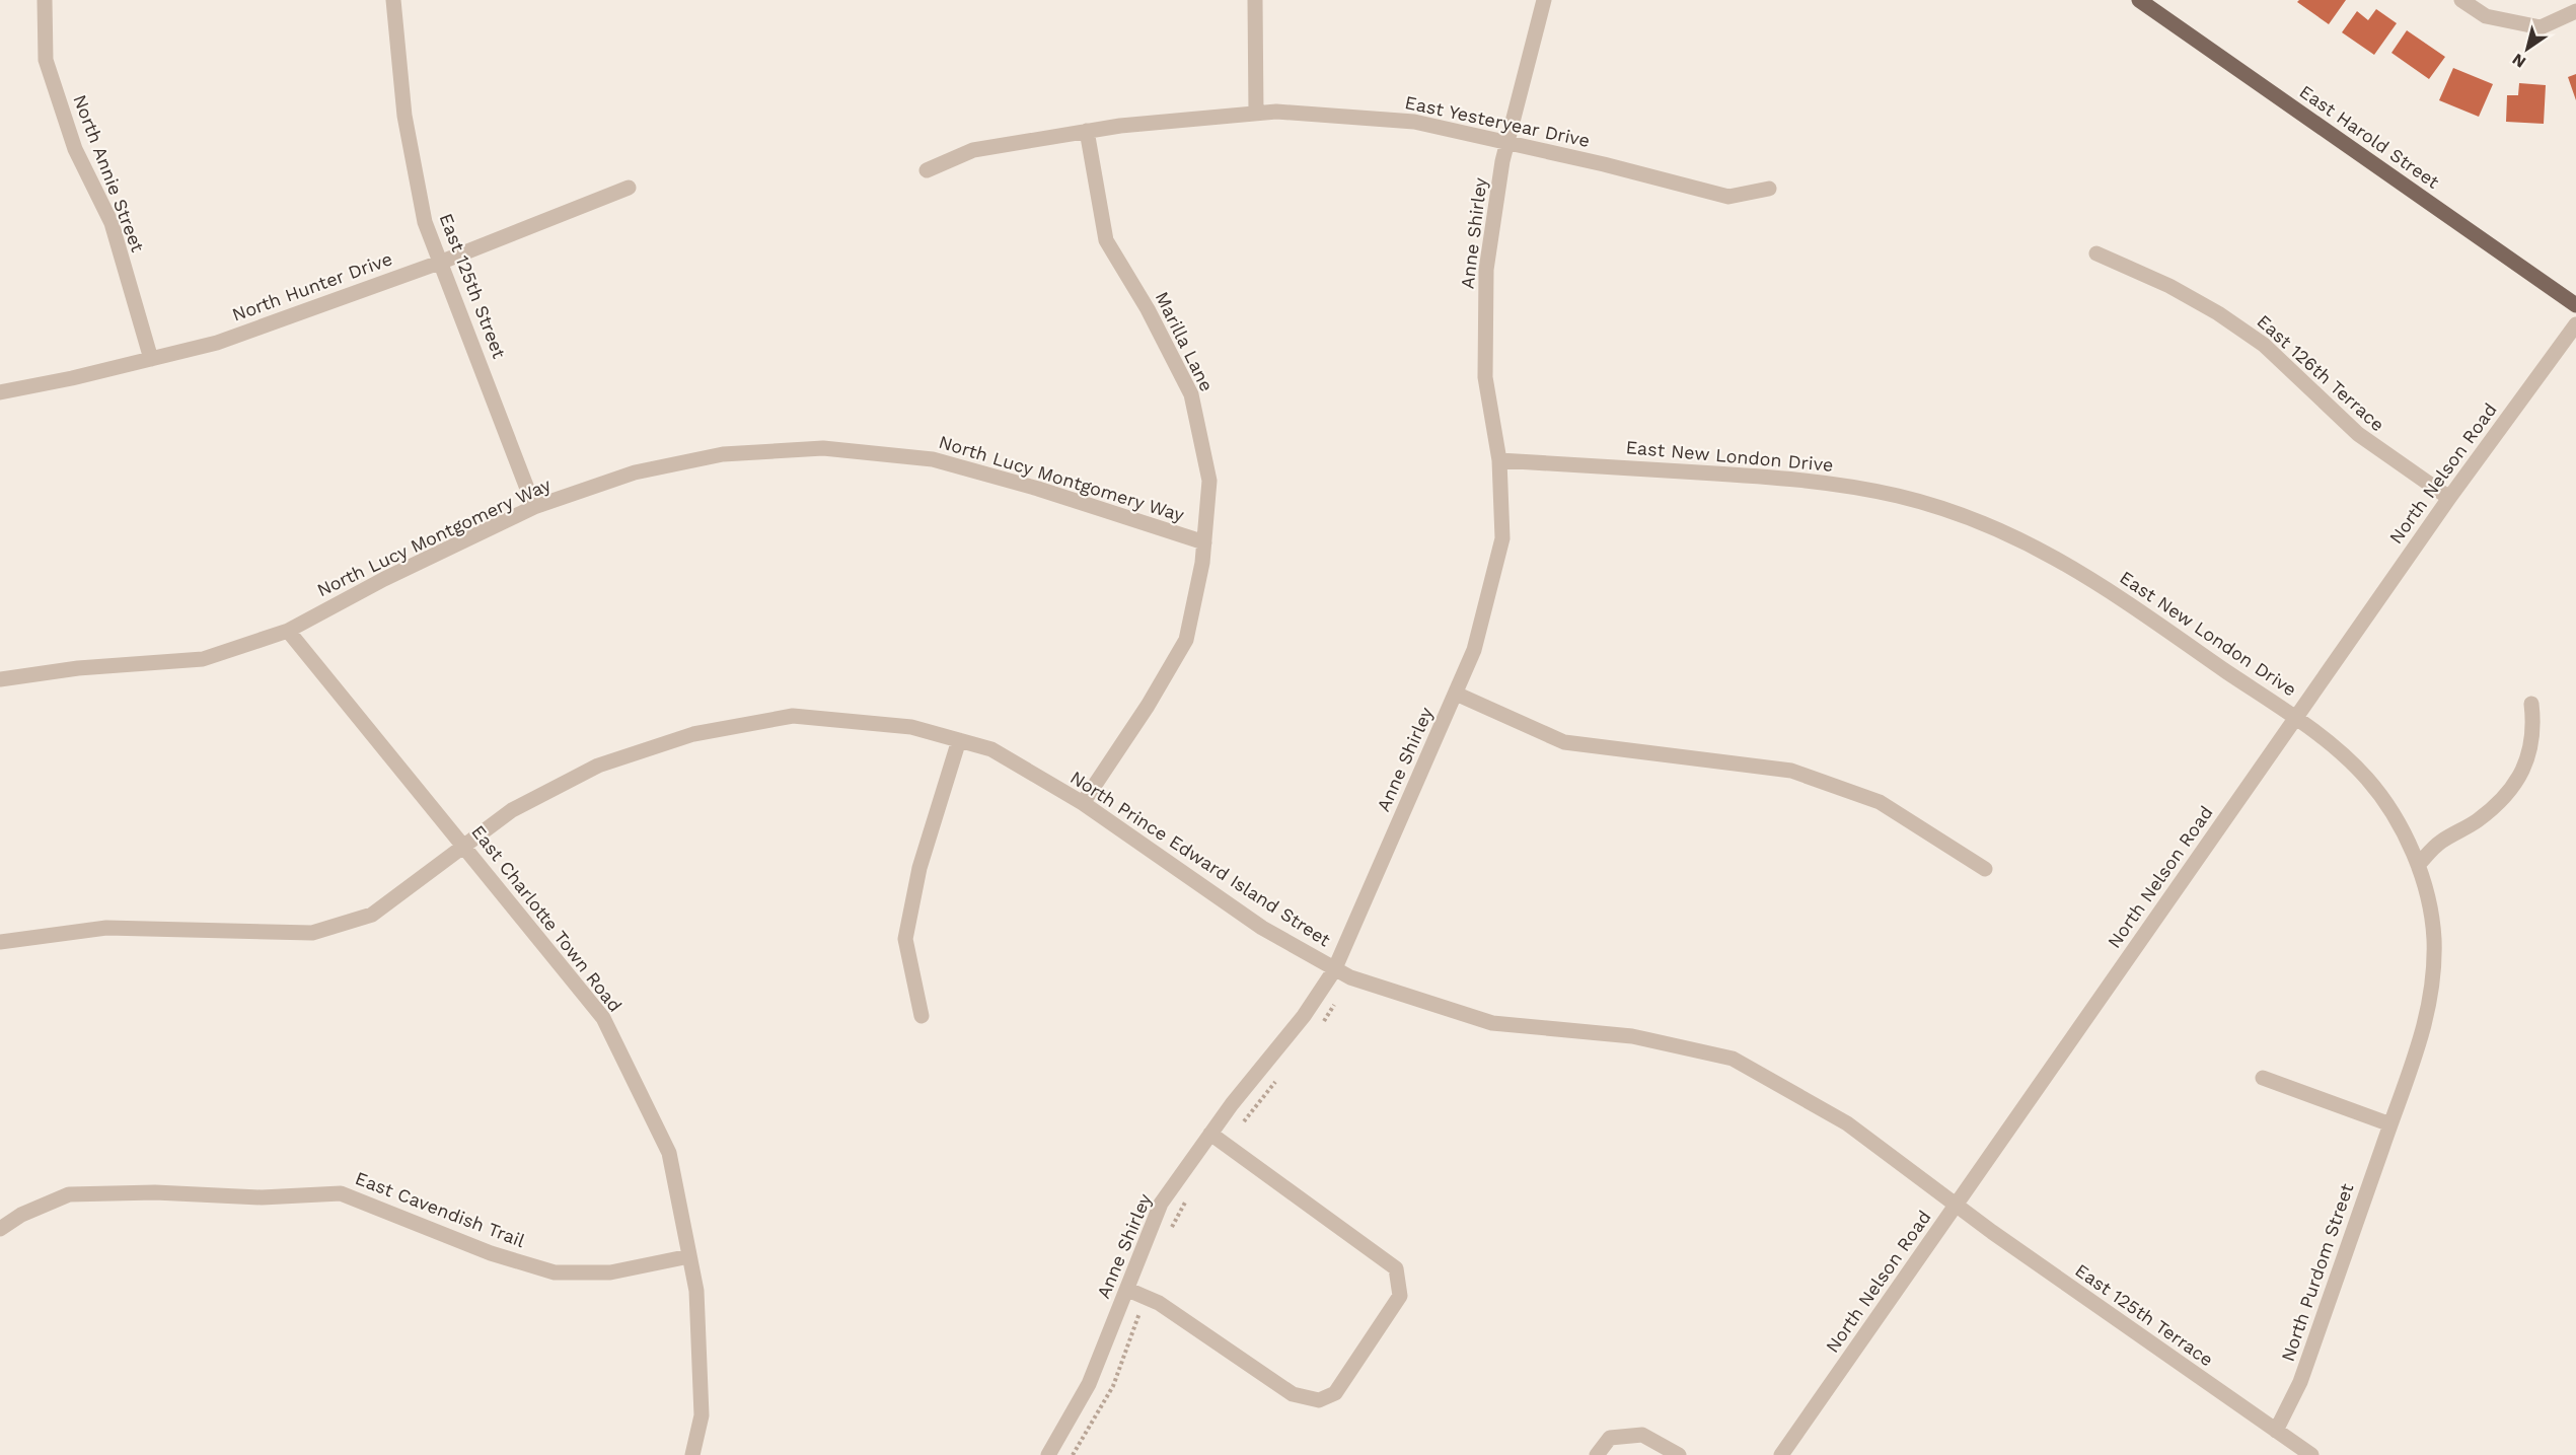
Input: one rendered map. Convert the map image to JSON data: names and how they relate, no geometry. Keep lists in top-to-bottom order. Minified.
{"streets":{"main road":["East Harold Street"],"street":["East Yesteryear Drive","North Annie Street","Anne Shirley","East 125th Street","North Hunter Drive","Marilla Lane","East 126th Terrace","East New London Drive","North Nelson Road","North Lucy Montgomery Way","North Prince Edward Island Street","East Charlotte Town Road","East Cavendish Trail","North Purdom Street","East 125th Terrace"]},"crossings":[["East Yesteryear Drive","Anne Shirley"],["East Yesteryear Drive","Marilla Lane"],["North Annie Street","North Hunter Drive"],["Anne Shirley","East New London Drive"],["Anne Shirley","North Prince Edward Island Street"],["East 125th Street","North Hunter Drive"],["East 125th Street","North Lucy Montgomery Way"],["Marilla Lane","North Lucy Montgomery Way"],["Marilla Lane","North Prince Edward Island Street"],["East 126th Terrace","North Nelson Road"],["East New London Drive","North Nelson Road"],["East New London Drive","North Purdom Street"],["North Nelson Road","North Prince Edward Island Street"],["North Nelson Road","North Purdom Street"],["North Nelson Road","East 125th Terrace"],["North Lucy Montgomery Way","East Charlotte Town Road"],["North Prince Edward Island Street","East Charlotte Town Road"],["North Prince Edward Island Street","East 125th Terrace"],["East Charlotte Town Road","East Cavendish Trail"],["North Purdom Street","East 125th Terrace"]],"north":"bottom left"}
